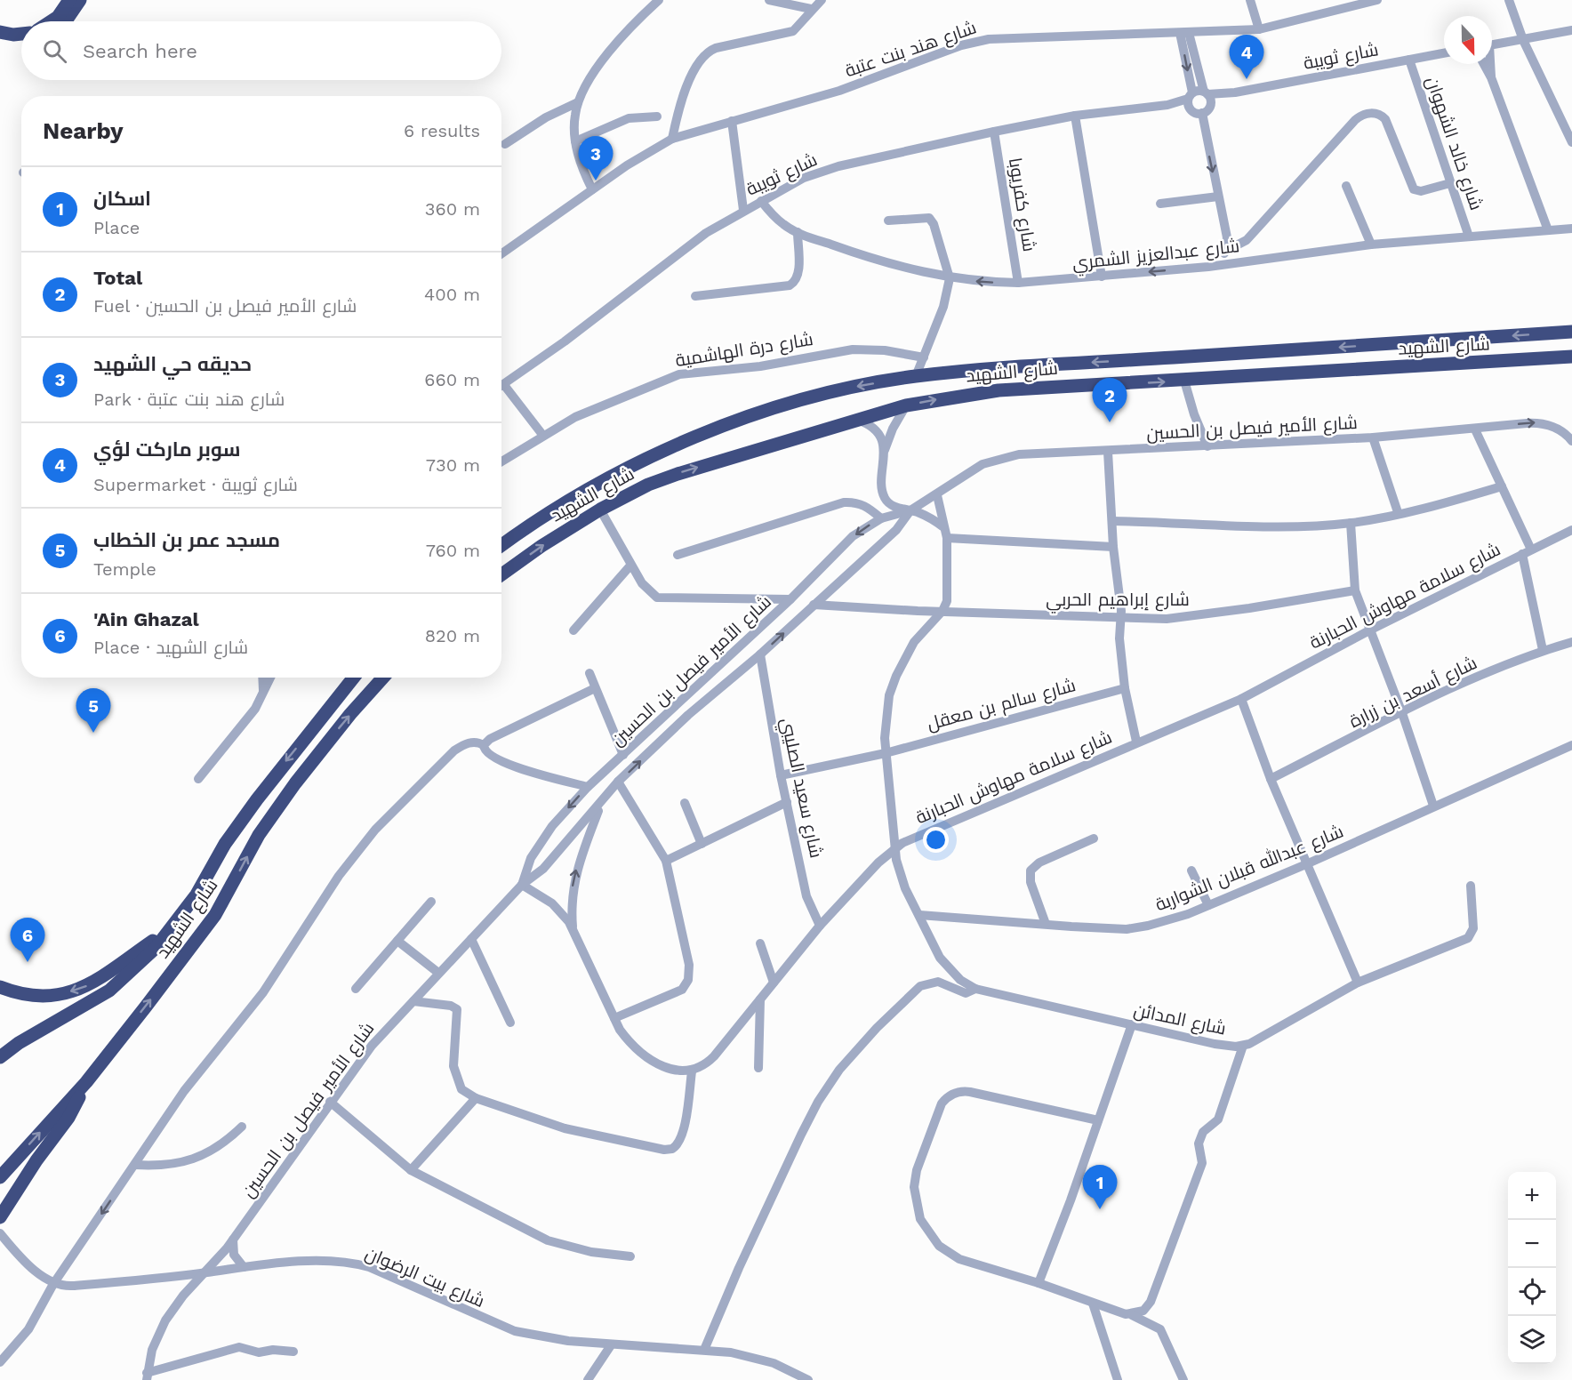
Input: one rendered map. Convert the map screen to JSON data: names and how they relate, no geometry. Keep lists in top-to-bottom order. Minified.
{"streets":{"highway":["شارع الشهيد"],"street":["شارع هند بنت عتبة","شارع ثويبة","شارع خالد الشهوان","شارع كفريوبا","شارع عبدالعزيز الشمري","شارع درة الهاشمية","شارع الأمير فيصل بن الحسين","شارع سلامة مهاوش الحبارنة","شارع إبراهيم الحربي","شارع أسعد بن زرارة","شارع سالم بن معقل","شارع سعيد الصليبي","شارع عبدالله قبلان الشواربة","شارع المدائن","شارع بيت الرضوان"]},"crossings":[["شارع ثويبة","شارع خالد الشهوان"],["شارع ثويبة","شارع كفريوبا"],["شارع ثويبة","شارع عبدالعزيز الشمري"],["شارع خالد الشهوان","شارع عبدالعزيز الشمري"],["شارع كفريوبا","شارع عبدالعزيز الشمري"],["شارع الأمير فيصل بن الحسين","شارع إبراهيم الحربي"],["شارع الأمير فيصل بن الحسين","شارع سعيد الصليبي"],["شارع الأمير فيصل بن الحسين","شارع بيت الرضوان"],["شارع سلامة مهاوش الحبارنة","شارع سعيد الصليبي"],["شارع سلامة مهاوش الحبارنة","شارع المدائن"],["شارع إبراهيم الحربي","شارع المدائن"],["شارع سالم بن معقل","شارع سعيد الصليبي"],["شارع سالم بن معقل","شارع المدائن"],["شارع عبدالله قبلان الشواربة","شارع المدائن"]],"north":"bottom","page":{"search":"Search here","pins":["4","3","2","5","6","1"],"heading":["Nearby","6 results"],"list":[{"mark":"1","name":"اسكان","note":"Place","value":"360 m"},{"mark":"2","name":"Total","note":"Fuel · شارع الأمير فيصل بن الحسين","value":"400 m"},{"mark":"3","name":"حديقه حي الشهيد","note":"Park · شارع هند بنت عتبة","value":"660 m"},{"mark":"4","name":"سوبر ماركت لؤي","note":"Supermarket · شارع ثويبة","value":"730 m"},{"mark":"5","name":"مسجد عمر بن الخطاب","note":"Temple","value":"760 m"},{"mark":"6","name":"'Ain Ghazal","note":"Place · شارع الشهيد","value":"820 m"}],"map_buttons":["+","−"]}}
